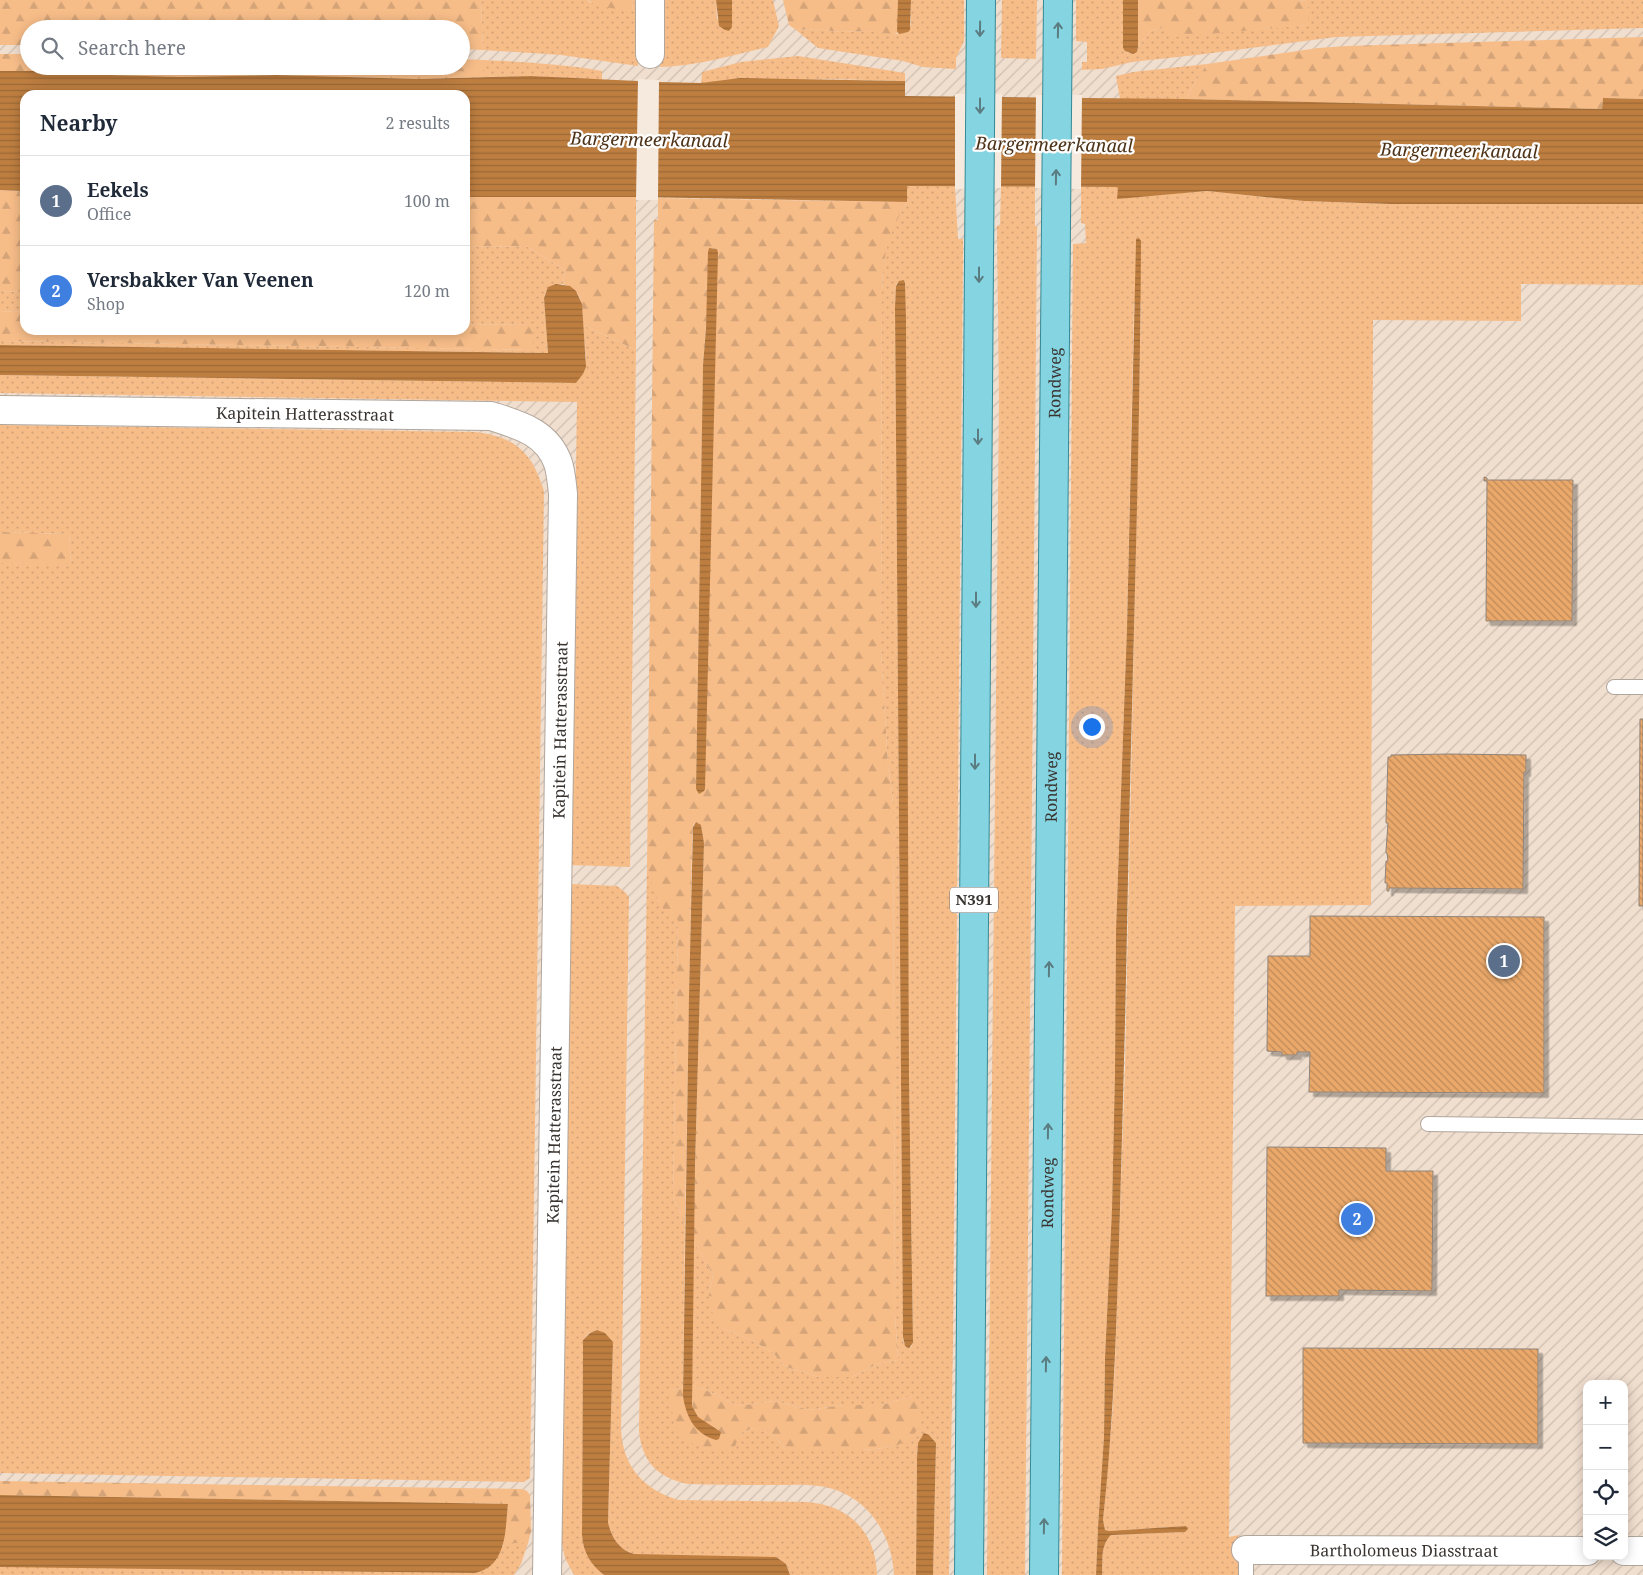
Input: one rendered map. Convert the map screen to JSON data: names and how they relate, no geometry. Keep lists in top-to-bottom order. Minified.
{"streets":{"main road":["Rondweg","N391"],"street":["Kapitein Hatterasstraat","Bartholomeus Diasstraat"]},"water":["Bargermeerkanaal"],"page":{"search":"Search here","heading":["Nearby","2 results"],"list":[{"mark":"1","name":"Eekels","note":"Office","value":"100 m"},{"mark":"2","name":"Versbakker Van Veenen","note":"Shop","value":"120 m"}],"pins":["1","2"],"map_buttons":["+","−"]}}
